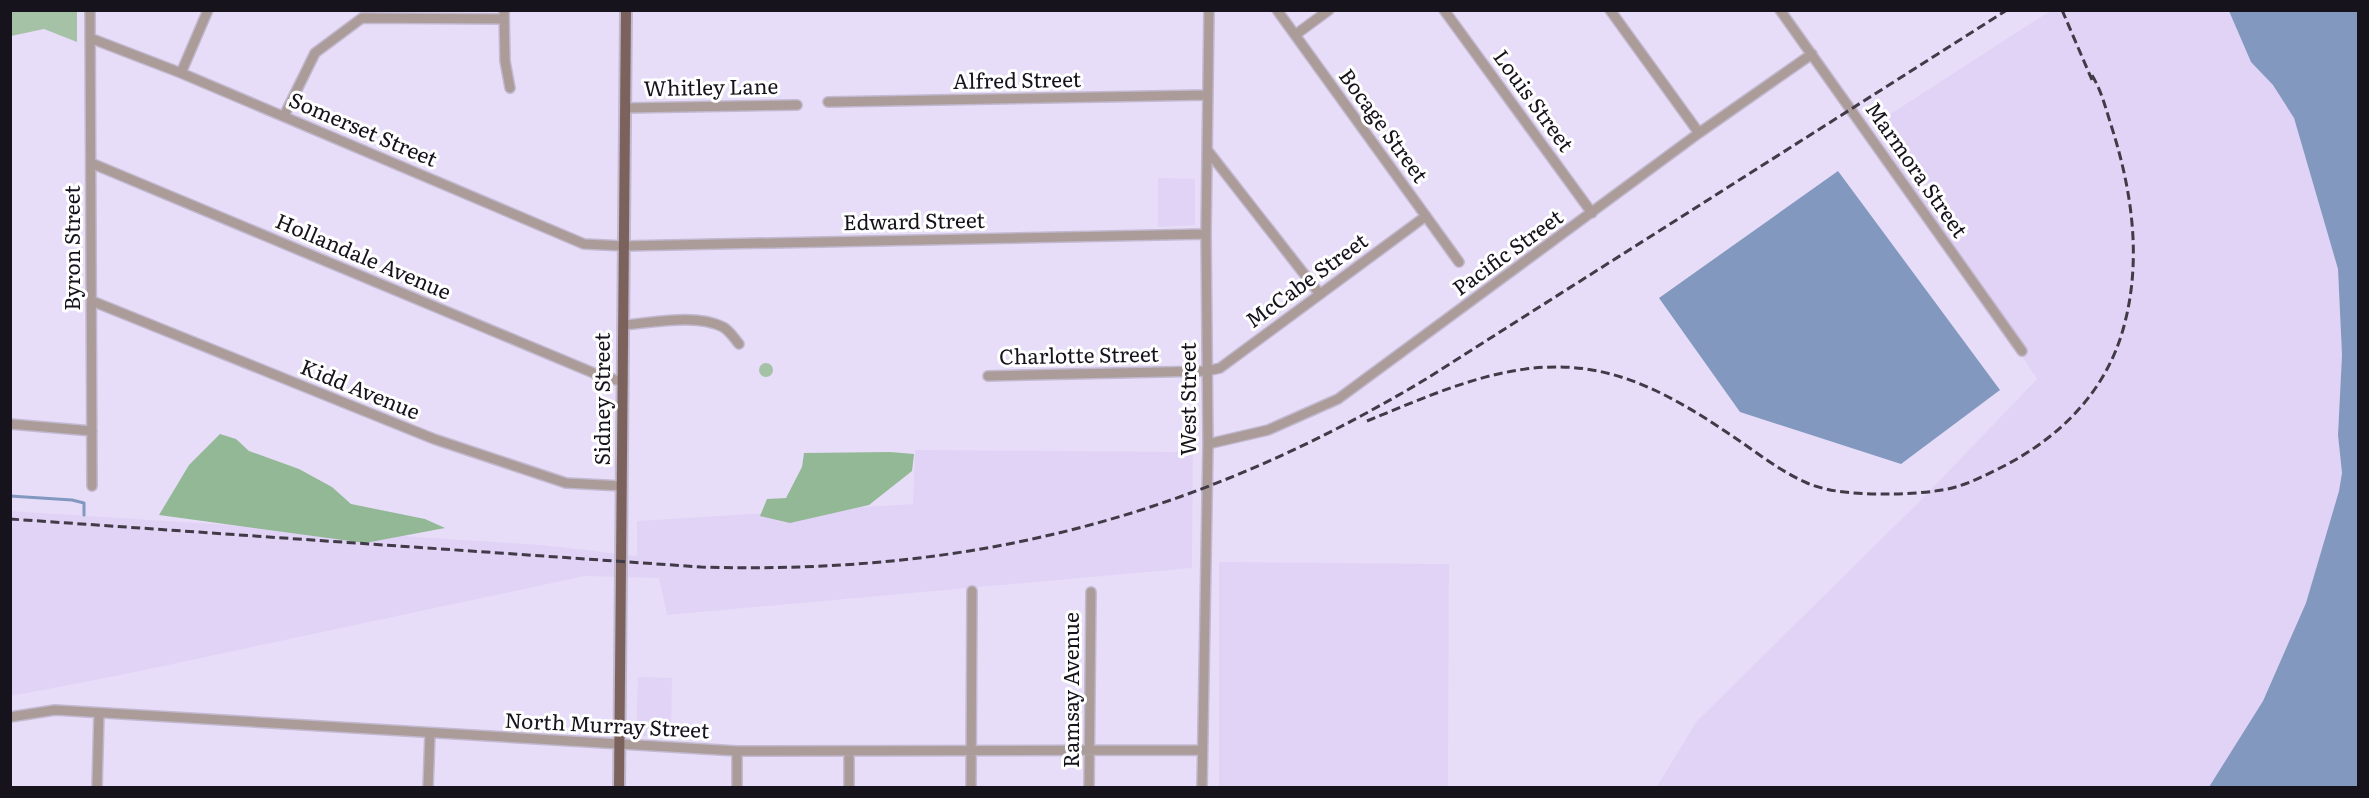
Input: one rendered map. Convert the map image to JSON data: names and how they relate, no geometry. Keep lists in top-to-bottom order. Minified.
{"streets":{"main road":["Sidney Street"],"street":["Alfred Street","Whitley Lane","Louis Street","Bocage Street","Somerset Street","Marmora Street","Edward Street","Byron Street","Pacific Street","Hollandale Avenue","McCabe Street","Charlotte Street","Kidd Avenue","West Street","Ramsay Avenue","North Murray Street"]},"crossings":[["Alfred Street","West Street"],["Whitley Lane","Sidney Street"],["Louis Street","Pacific Street"],["Bocage Street","McCabe Street"],["Somerset Street","Edward Street"],["Somerset Street","Byron Street"],["Somerset Street","Sidney Street"],["Marmora Street","Pacific Street"],["Edward Street","Sidney Street"],["Edward Street","West Street"],["Byron Street","Hollandale Avenue"],["Byron Street","Kidd Avenue"],["Pacific Street","West Street"],["Hollandale Avenue","Sidney Street"],["McCabe Street","Charlotte Street"],["McCabe Street","West Street"],["Charlotte Street","West Street"],["Kidd Avenue","Sidney Street"],["Sidney Street","North Murray Street"],["West Street","North Murray Street"],["Ramsay Avenue","North Murray Street"]]}
